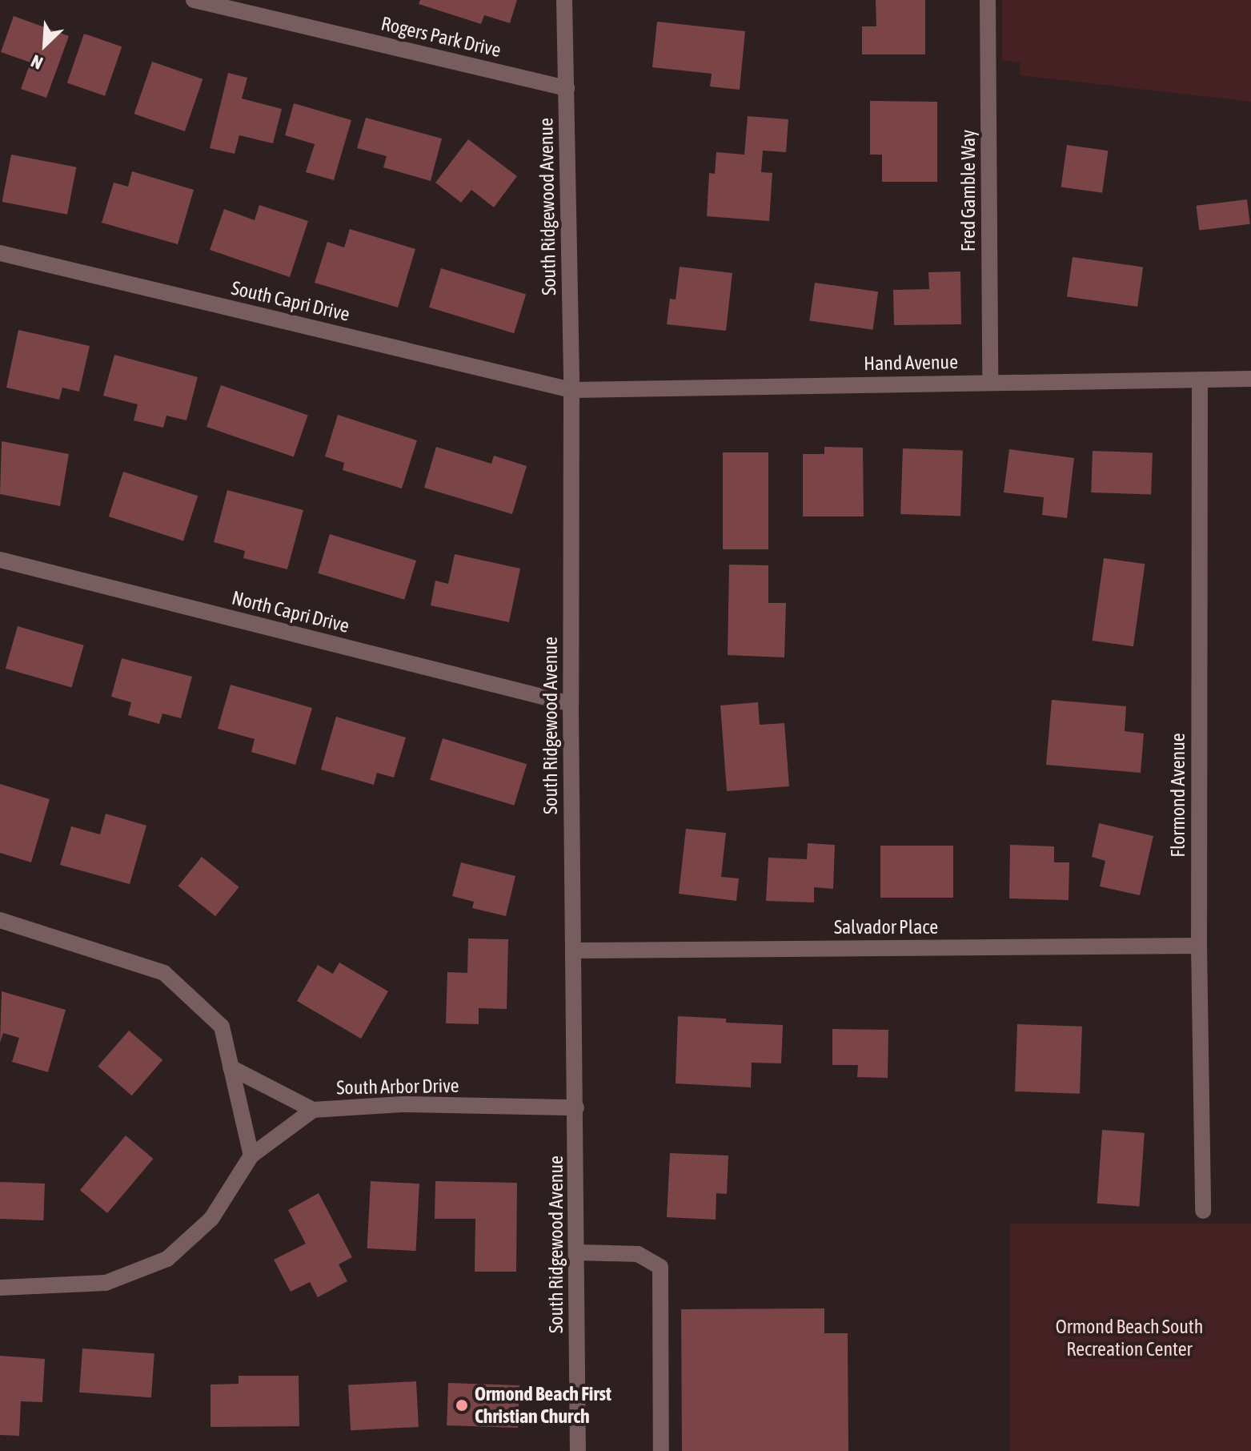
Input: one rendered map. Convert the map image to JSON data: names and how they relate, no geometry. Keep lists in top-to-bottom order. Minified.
{"streets":{"street":["Rogers Park Drive","Fred Gamble Way","South Ridgewood Avenue","South Capri Drive","Hand Avenue","North Capri Drive","Flormond Avenue","Salvador Place","South Arbor Drive"]},"crossings":[["Rogers Park Drive","South Ridgewood Avenue"],["Fred Gamble Way","Hand Avenue"],["South Ridgewood Avenue","South Capri Drive"],["South Ridgewood Avenue","Hand Avenue"],["South Ridgewood Avenue","North Capri Drive"],["South Ridgewood Avenue","Salvador Place"],["South Ridgewood Avenue","South Arbor Drive"],["South Capri Drive","Hand Avenue"],["Hand Avenue","Flormond Avenue"],["Flormond Avenue","Salvador Place"]],"parks":["Ormond Beach South Recreation Center"],"places":["Ormond Beach First Christian Church"],"north":"bottom left"}
